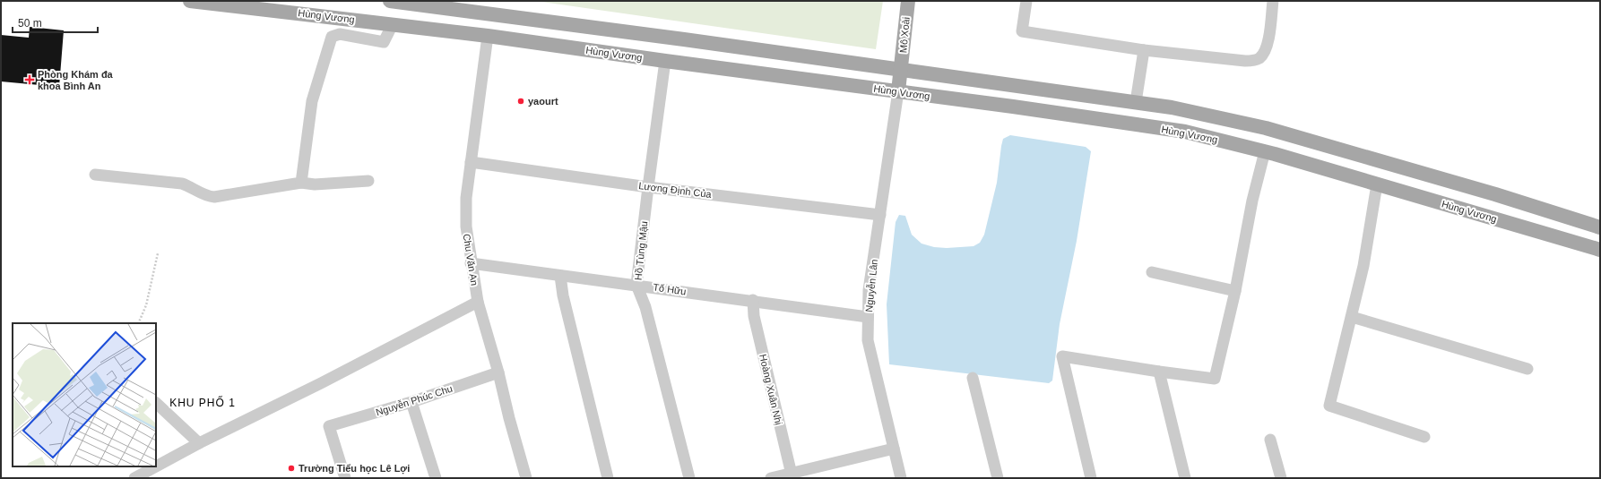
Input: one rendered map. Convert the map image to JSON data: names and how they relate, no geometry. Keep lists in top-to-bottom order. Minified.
{"streets":{"main road":["Hùng Vương","Mô Xoài"],"street":["Lương Định Của","Hồ Tùng Mậu","Chu Văn An","Nguyễn Lân","Tố Hữu","Hoàng Xuân Nhị","Nguyễn Phúc Chu"]},"crossings":[["Hùng Vương","Mô Xoài"],["Hùng Vương","Hồ Tùng Mậu"],["Hùng Vương","Chu Văn An"],["Hùng Vương","Nguyễn Lân"],["Mô Xoài","Nguyễn Lân"],["Lương Định Của","Hồ Tùng Mậu"],["Lương Định Của","Chu Văn An"],["Lương Định Của","Nguyễn Lân"],["Hồ Tùng Mậu","Tố Hữu"],["Chu Văn An","Tố Hữu"],["Chu Văn An","Nguyễn Phúc Chu"],["Nguyễn Lân","Tố Hữu"],["Tố Hữu","Hoàng Xuân Nhị"]],"districts":["KHU PHỐ 1"],"places":{"health":["Phòng Khám đa khoa Bình An"],"other":["yaourt","Trường Tiểu học Lê Lợi"]},"scale_bar":"50 m"}
